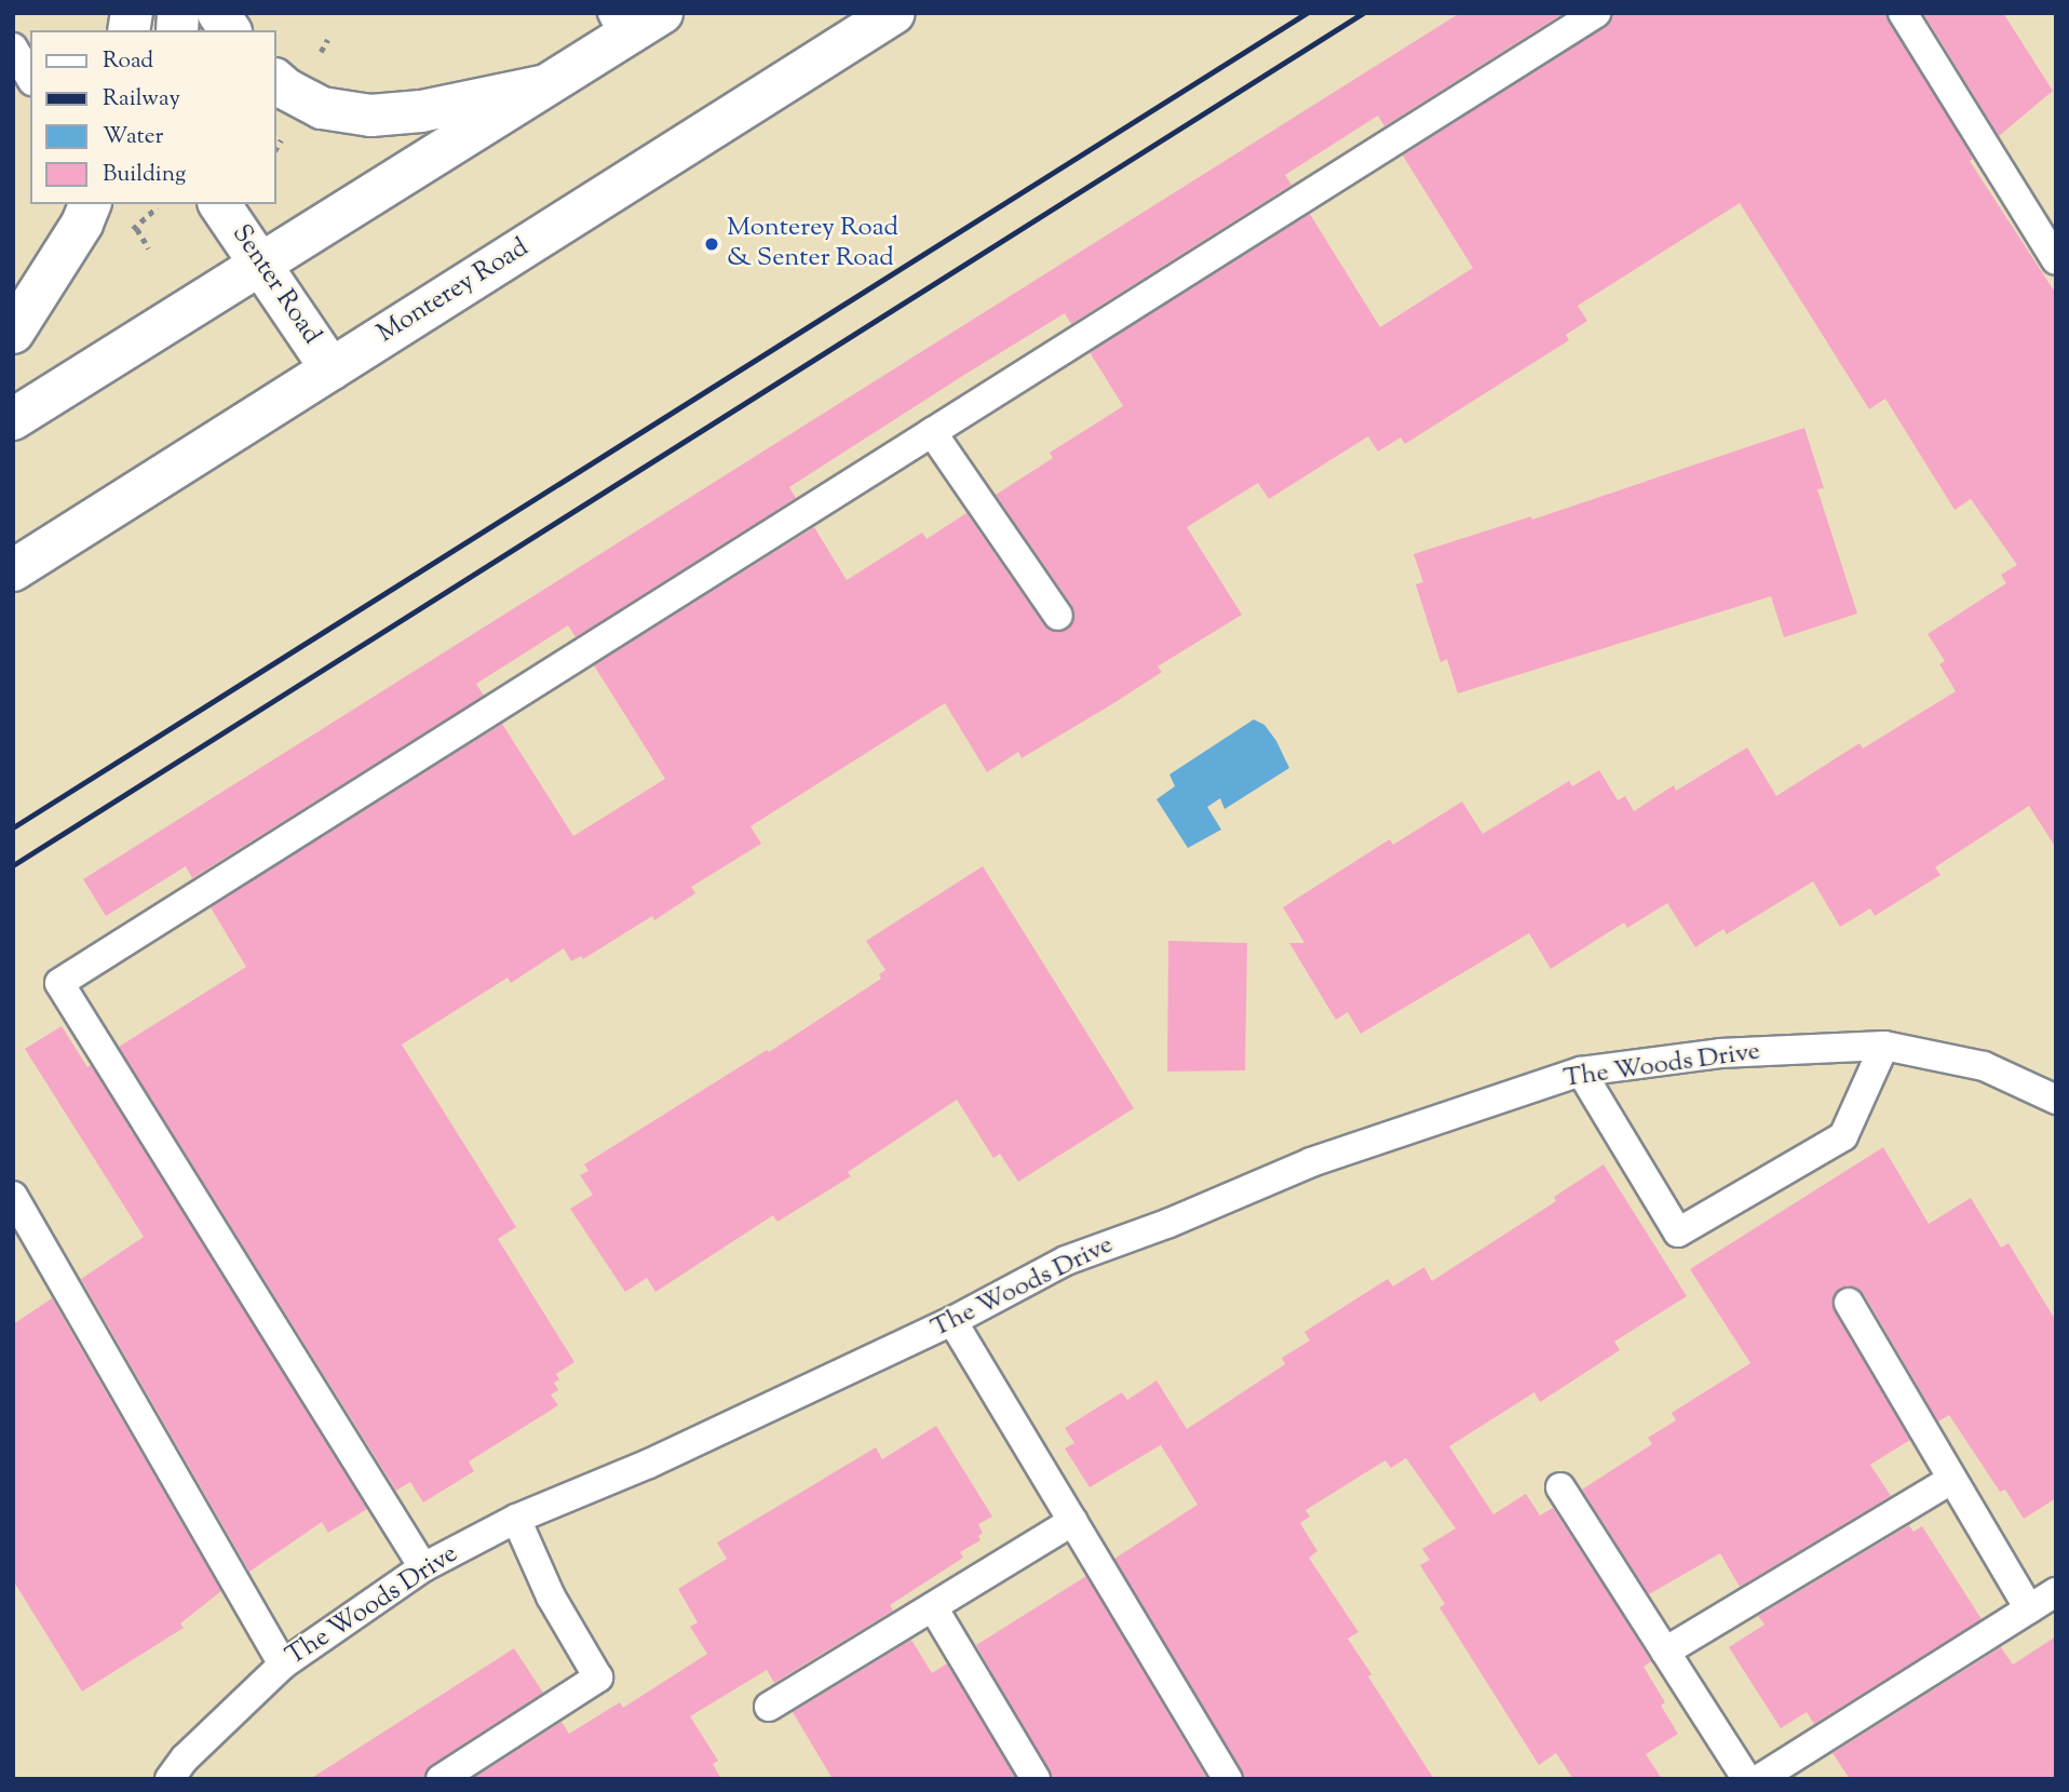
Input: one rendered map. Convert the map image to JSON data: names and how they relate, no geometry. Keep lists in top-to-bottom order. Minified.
{"streets":{"main road":["Senter Road","Monterey Road"],"lane":["The Woods Drive"]},"crossings":[["Senter Road","Monterey Road"]],"places":["Monterey Road & Senter Road"],"legend":["Road","Railway","Water","Building"]}
